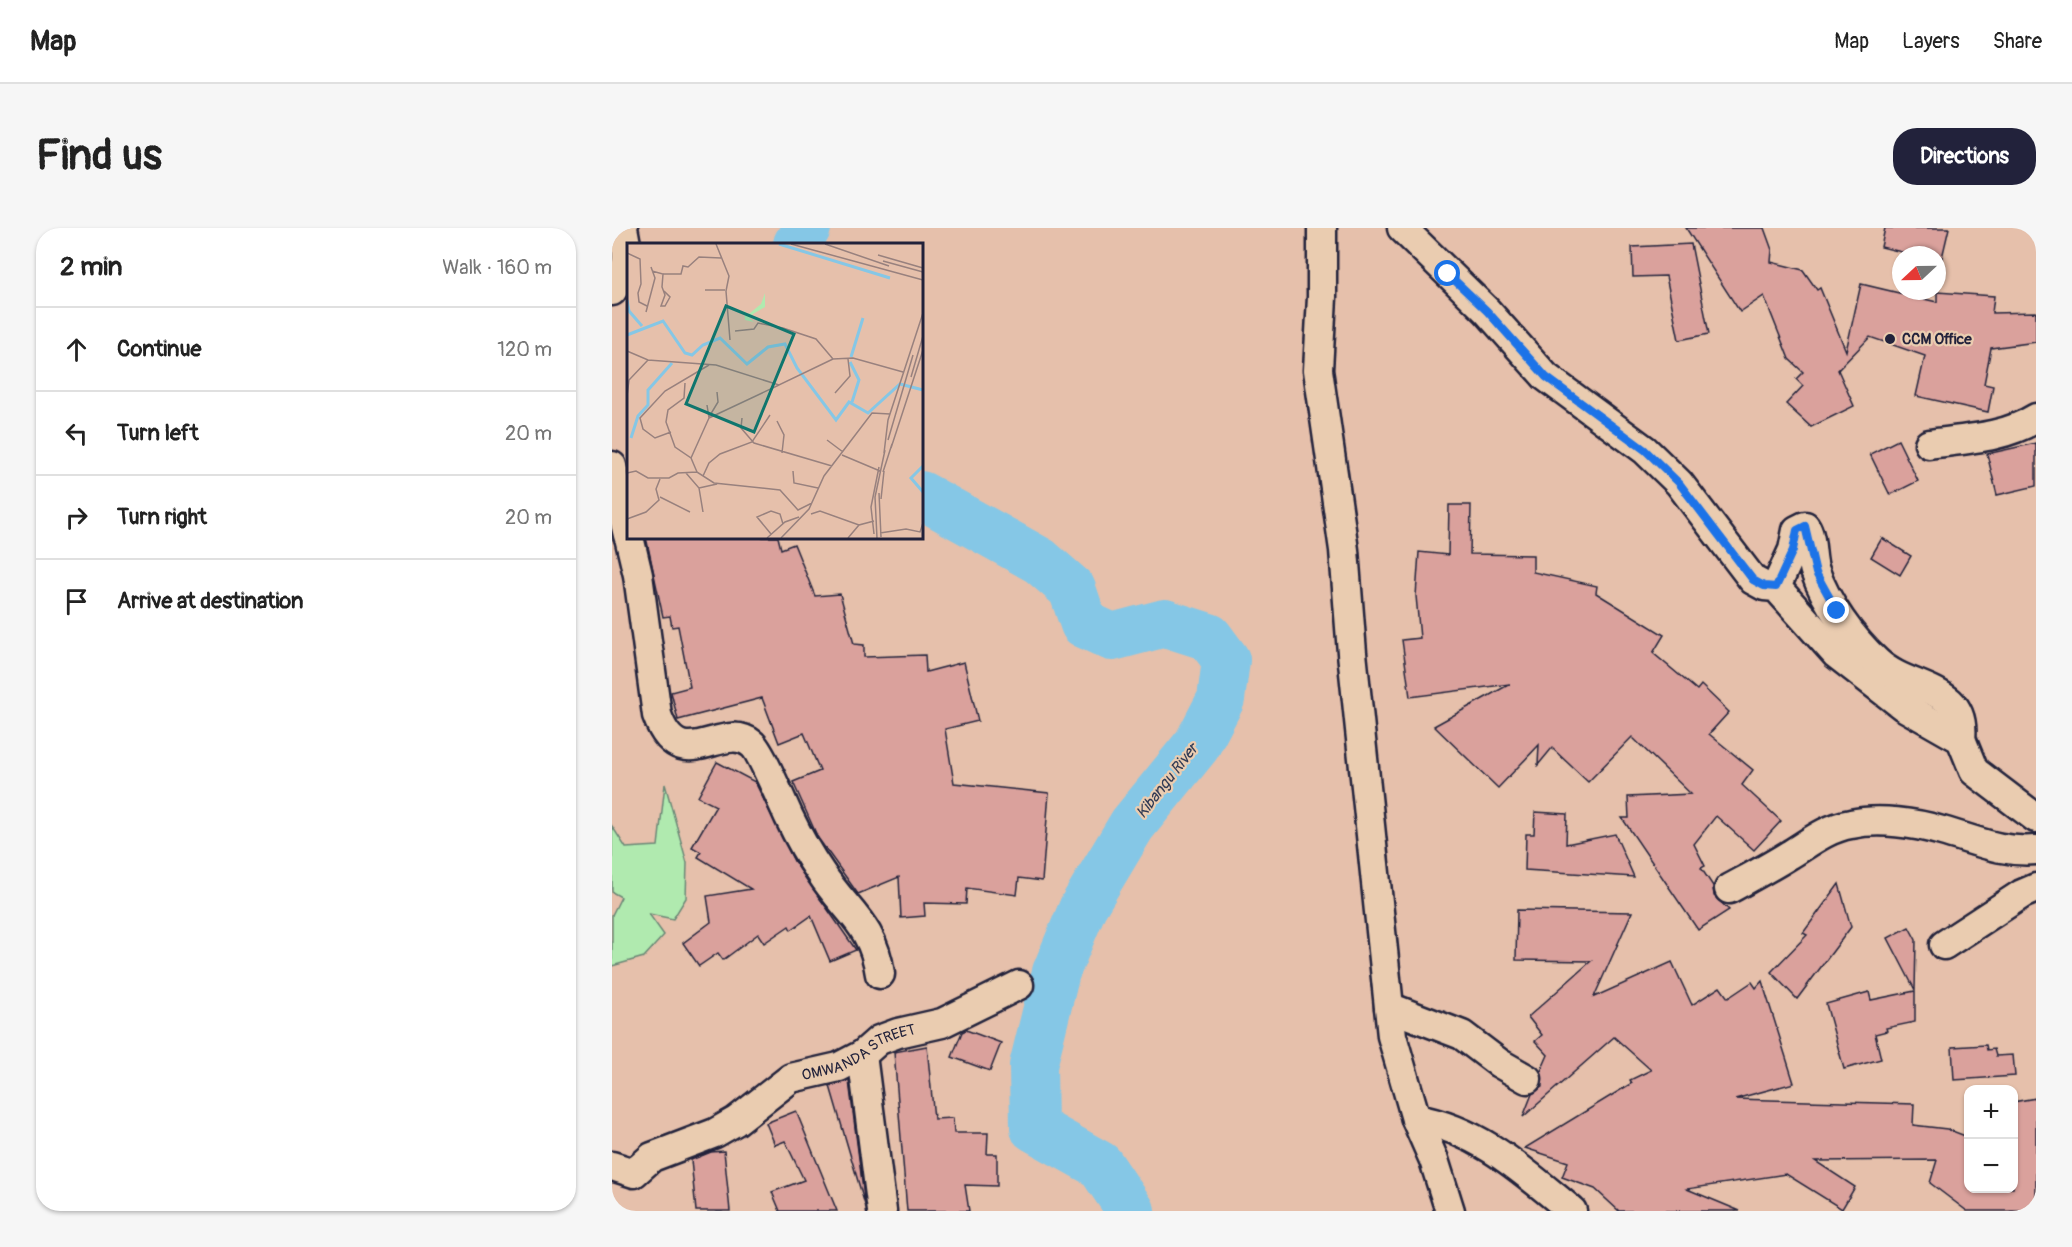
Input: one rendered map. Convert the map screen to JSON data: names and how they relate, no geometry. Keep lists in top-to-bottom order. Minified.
{"streets":{"street":["OMWANDA STREET"]},"water":["Kibangu River"],"places":["CCM Office"],"north":"left","page":{"header":"Map","nav":["Map","Layers","Share"],"buttons":"Directions","title":"Find us","heading":["2 min","Walk · 160 m"],"list":[["Continue","120 m"],["Turn left","20 m"],["Turn right","20 m"],"Arrive at destination"],"map_buttons":["+","−"]}}
